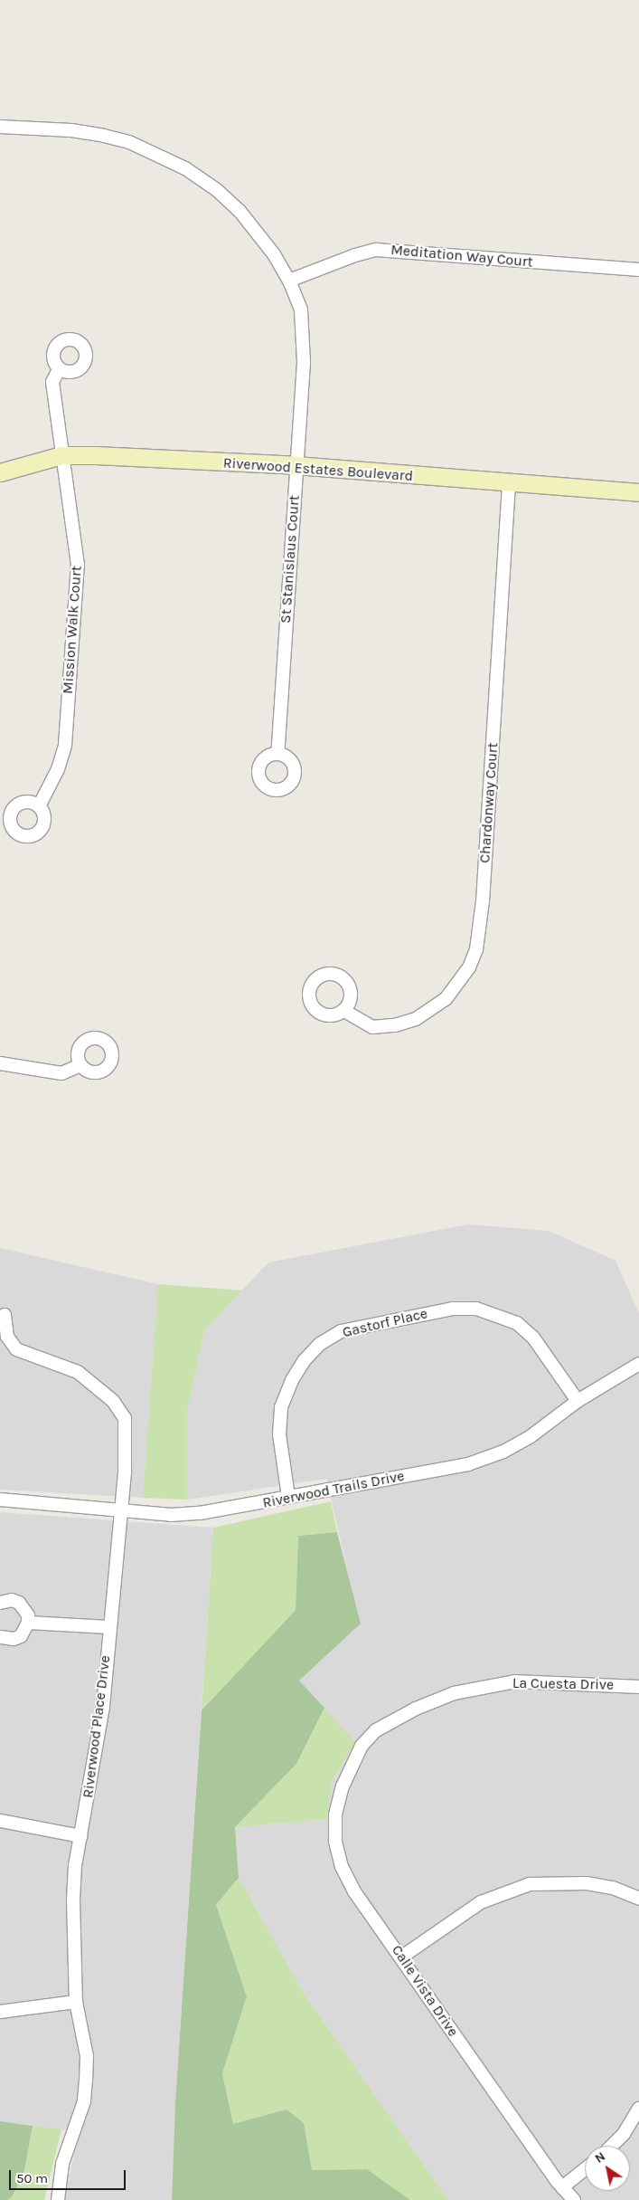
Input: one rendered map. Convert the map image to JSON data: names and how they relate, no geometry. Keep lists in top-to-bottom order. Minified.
{"streets":{"street":["Meditation Way Court","Riverwood Estates Boulevard","St Stanislaus Court","Mission Walk Court","Chardonway Court","Gastorf Place","Riverwood Trails Drive","La Cuesta Drive","Riverwood Place Drive","Calle Vista Drive"]},"crossings":[["Meditation Way Court","St Stanislaus Court"],["Riverwood Estates Boulevard","St Stanislaus Court"],["Riverwood Estates Boulevard","Mission Walk Court"],["Riverwood Estates Boulevard","Chardonway Court"],["Gastorf Place","Riverwood Trails Drive"],["Riverwood Trails Drive","Riverwood Place Drive"],["La Cuesta Drive","Calle Vista Drive"]],"scale_bar":"50 m","north":"top left"}
